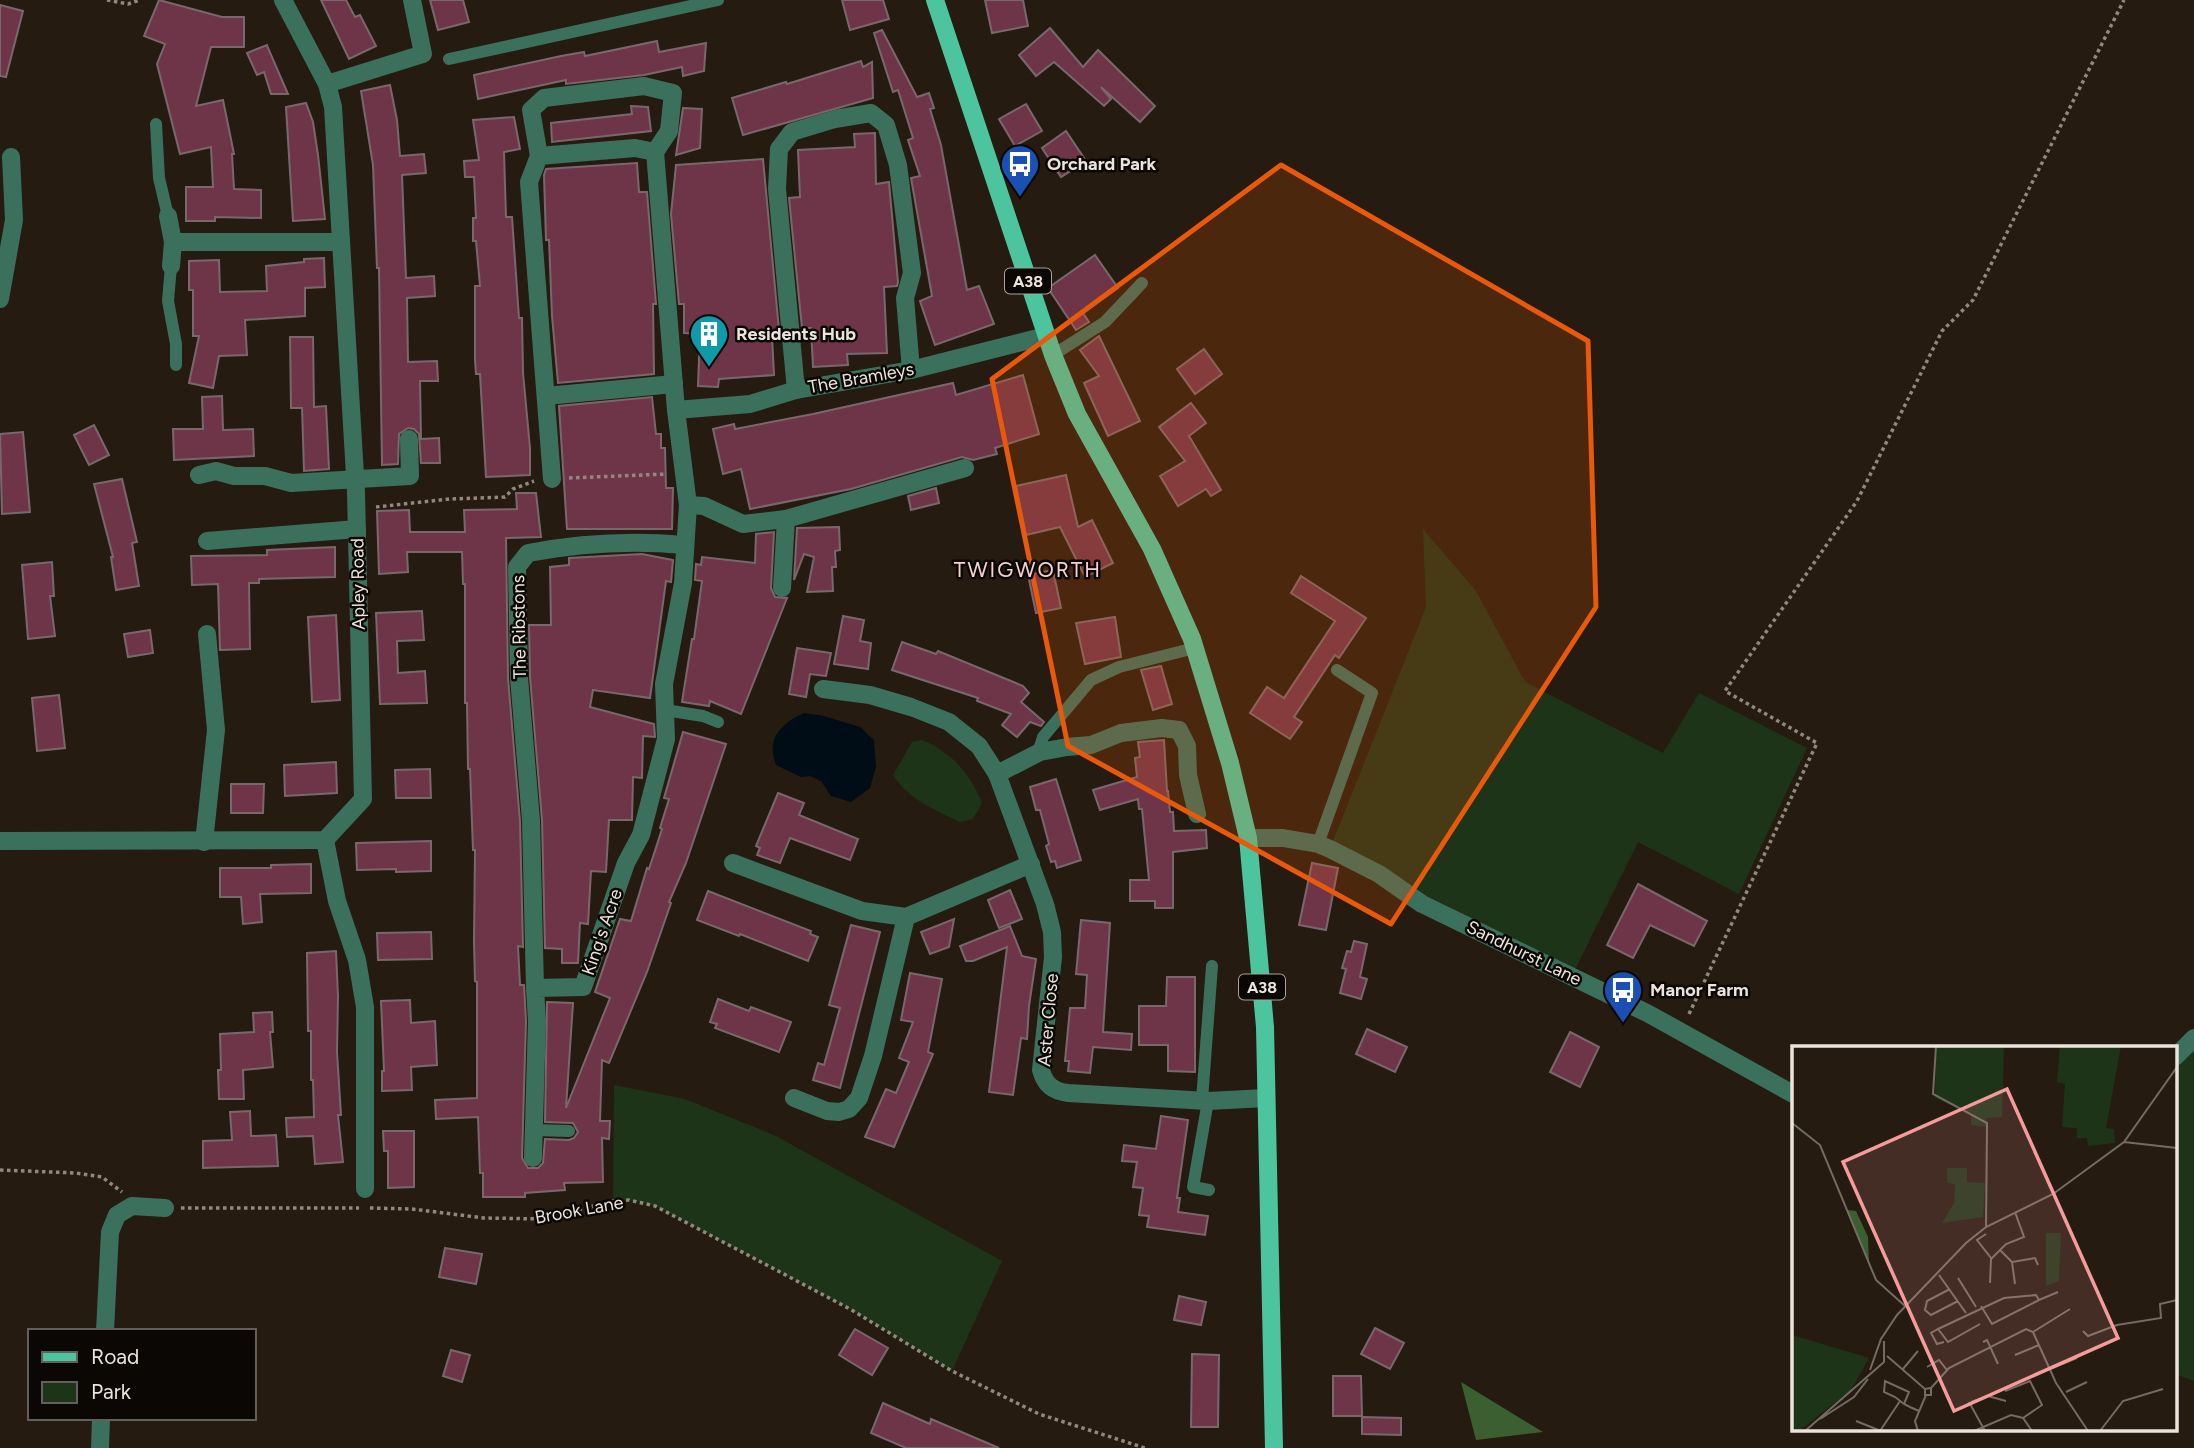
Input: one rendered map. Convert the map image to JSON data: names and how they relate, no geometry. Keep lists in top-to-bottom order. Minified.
{"streets":{"main road":["A38"],"street":["The Bramleys","Apley Road","The Ribstons","King's Acre","Sandhurst Lane","Aster Close"],"path":["Brook Lane"]},"crossings":[["A38","The Bramleys"],["A38","Sandhurst Lane"],["A38","Aster Close"],["The Ribstons","King's Acre"]],"districts":["TWIGWORTH"],"places":{"bus stop":["Orchard Park","Manor Farm"],"building":["Residents Hub"]},"legend":["Road","Park"]}
